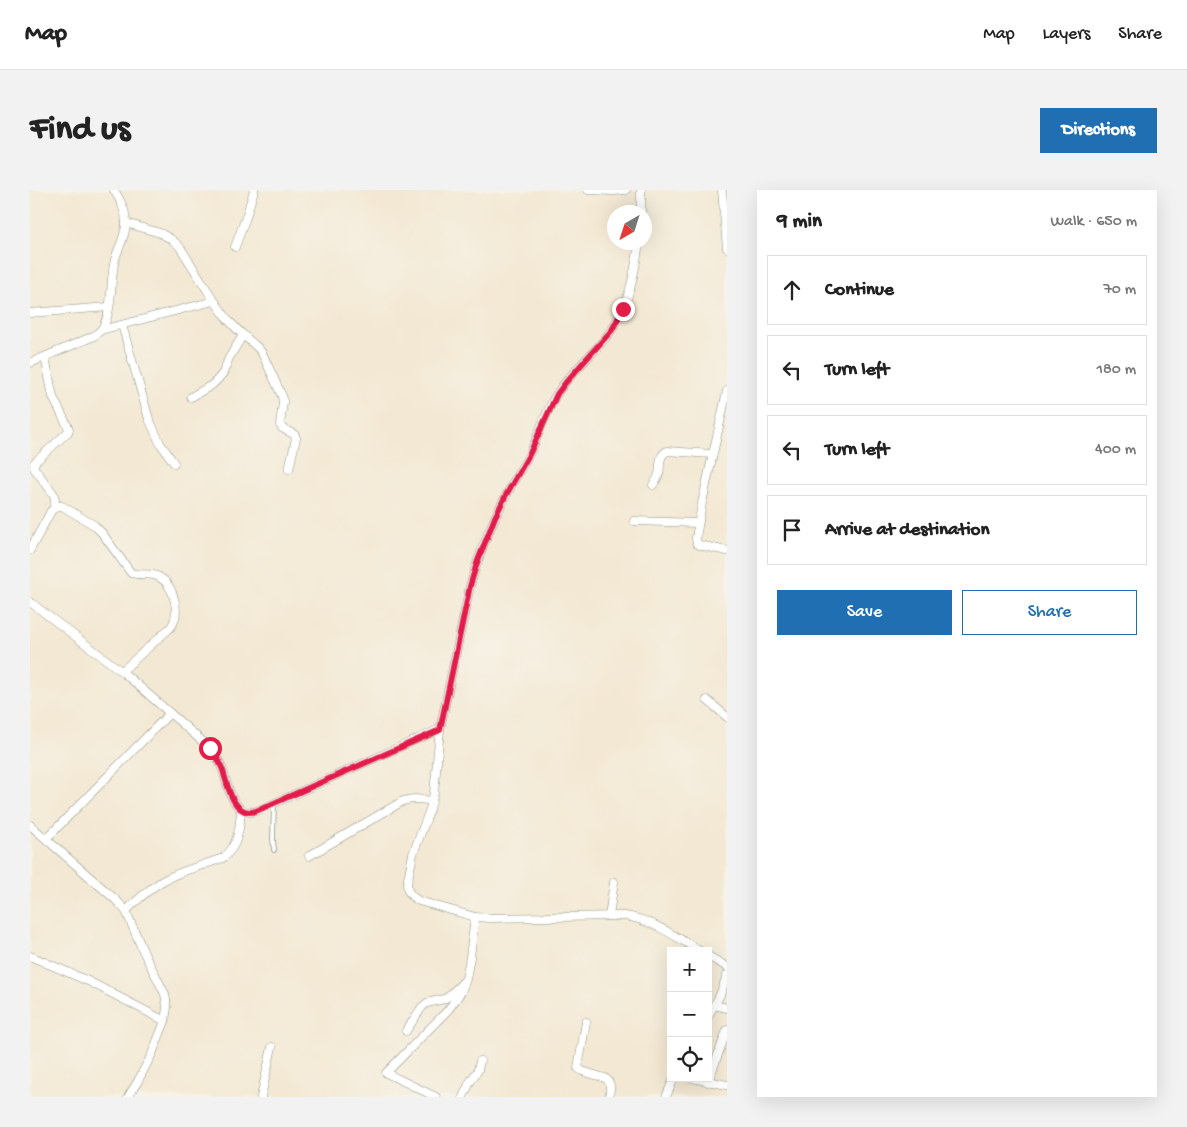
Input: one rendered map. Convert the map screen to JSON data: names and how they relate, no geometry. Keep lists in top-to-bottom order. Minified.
{"north":"bottom left","page":{"header":"Map","nav":["Map","Layers","Share"],"buttons":["Directions",["Save","Share"]],"title":"Find us","heading":["9 min","Walk · 650 m"],"list":[["Continue","70 m"],["Turn left","180 m"],["Turn left","400 m"],"Arrive at destination"],"map_buttons":["+","−"]}}
